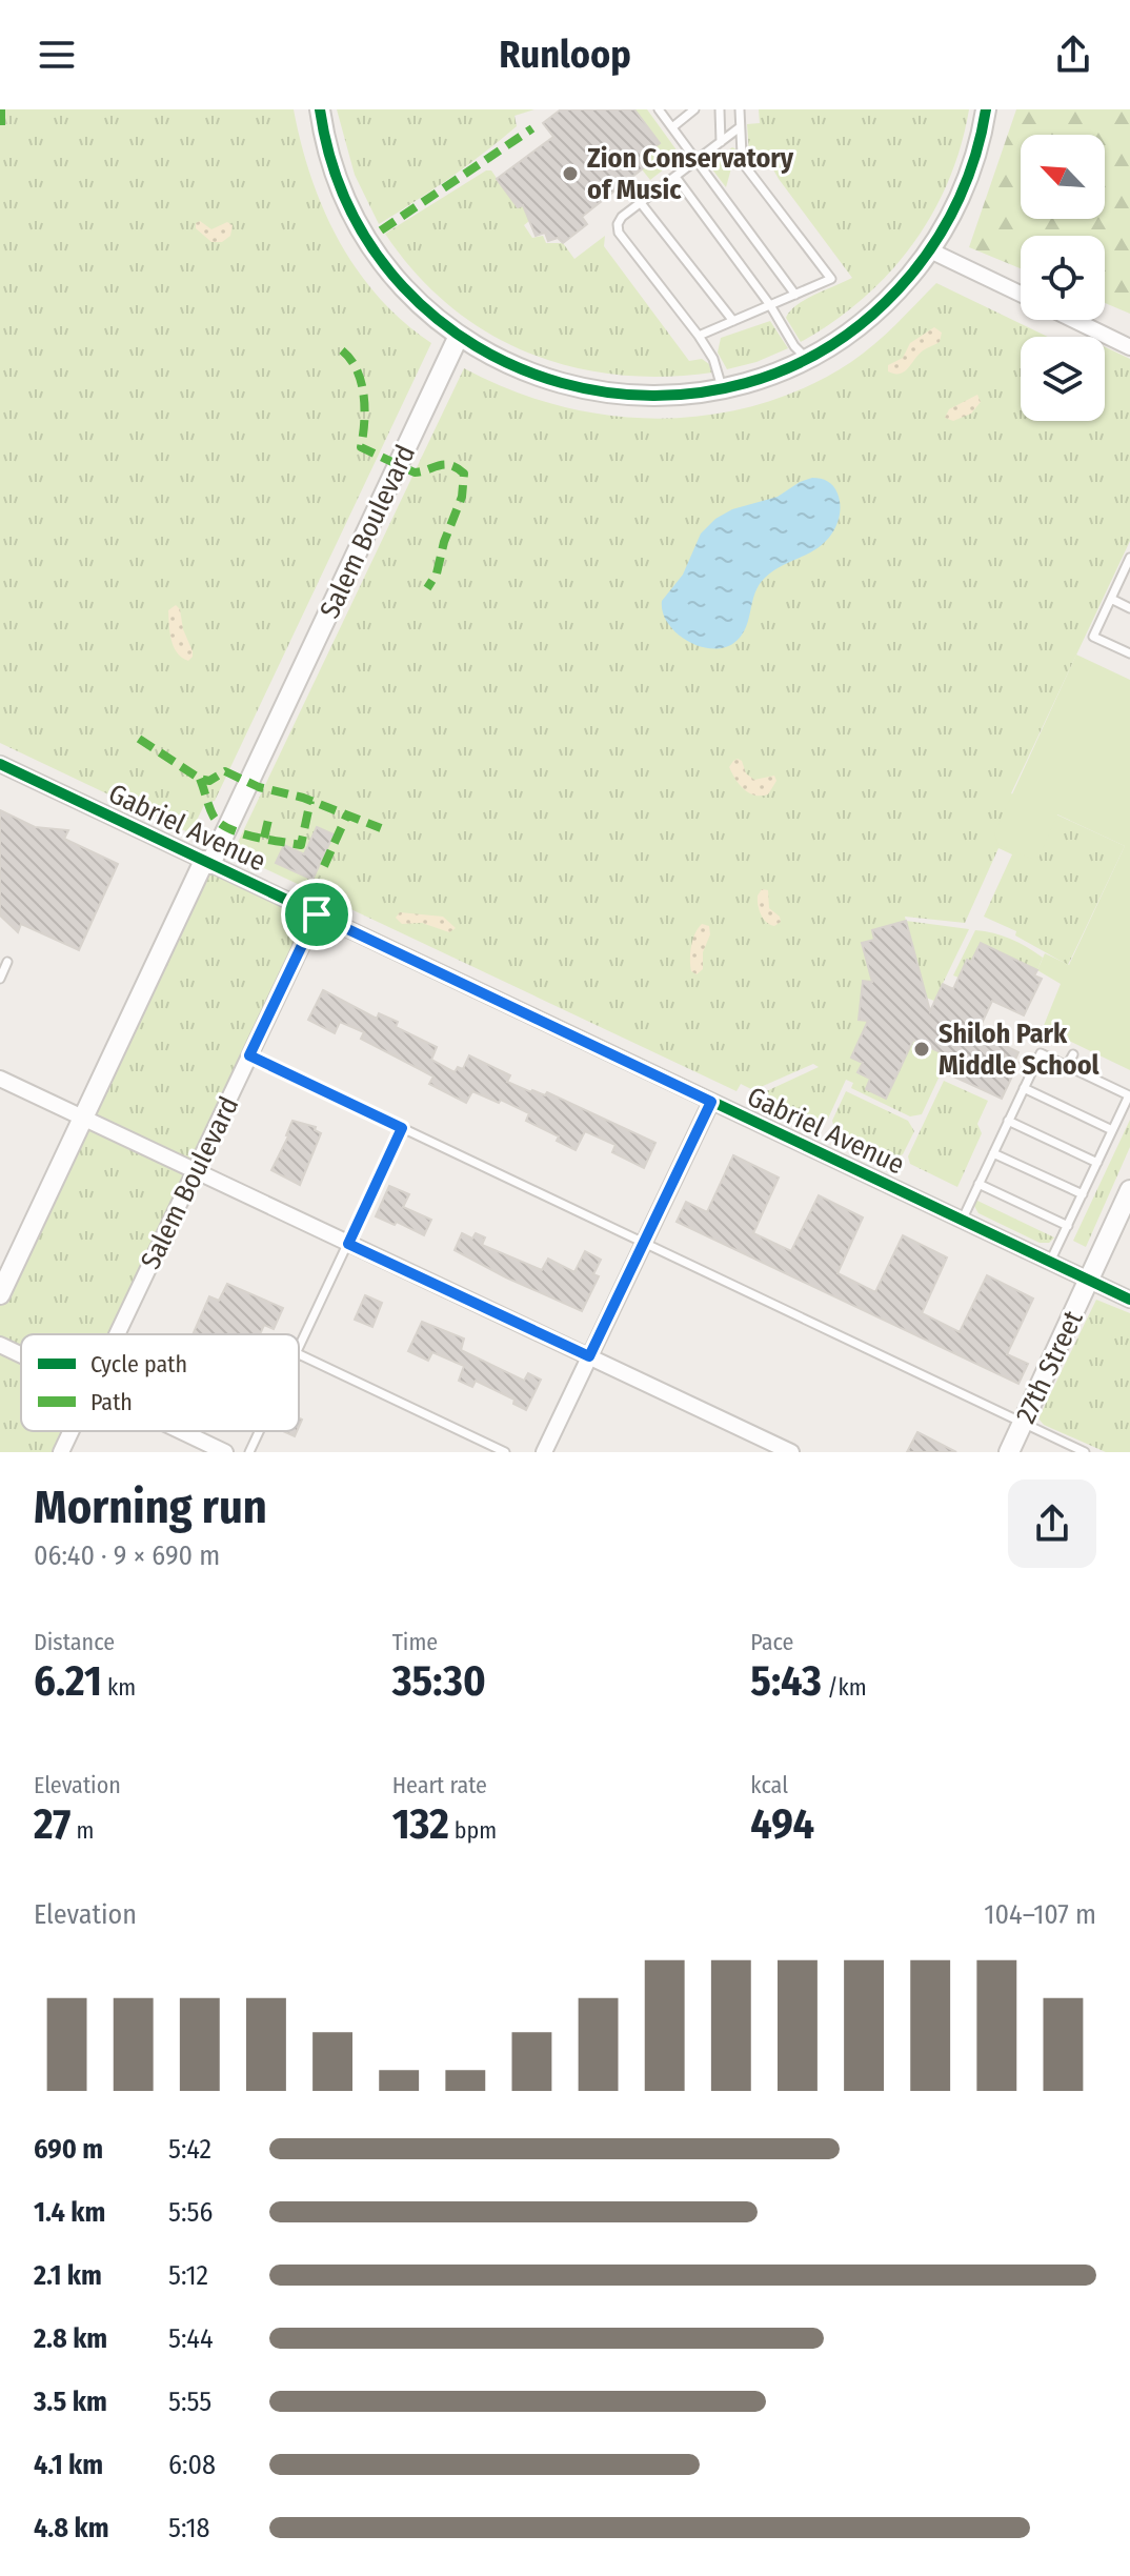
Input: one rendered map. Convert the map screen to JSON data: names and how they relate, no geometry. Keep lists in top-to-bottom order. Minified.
{"streets":{"street":["Salem Boulevard","Gabriel Avenue","27th Street"]},"crossings":[["Salem Boulevard","Gabriel Avenue"],["Gabriel Avenue","27th Street"]],"places":["Zion Conservatory of Music","Shiloh Park Middle School"],"legend":["Cycle path","Path"],"north":"top left","page":{"header":"Runloop","heading":["Morning run","06:40 · 9 × 690 m"],"stats":[["Distance","6.21 km"],["Time","35:30"],["Pace","5:43 /km"],["Elevation","27 m"],["Heart rate","132 bpm"],["kcal","494"]],"chart":["Elevation","104–107 m"],"list":[{"name":"690 m","note":"5:42"},{"name":"1.4 km","note":"5:56"},{"name":"2.1 km","note":"5:12"},{"name":"2.8 km","note":"5:44"},{"name":"3.5 km","note":"5:55"},{"name":"4.1 km","note":"6:08"},{"name":"4.8 km","note":"5:18"}]}}
